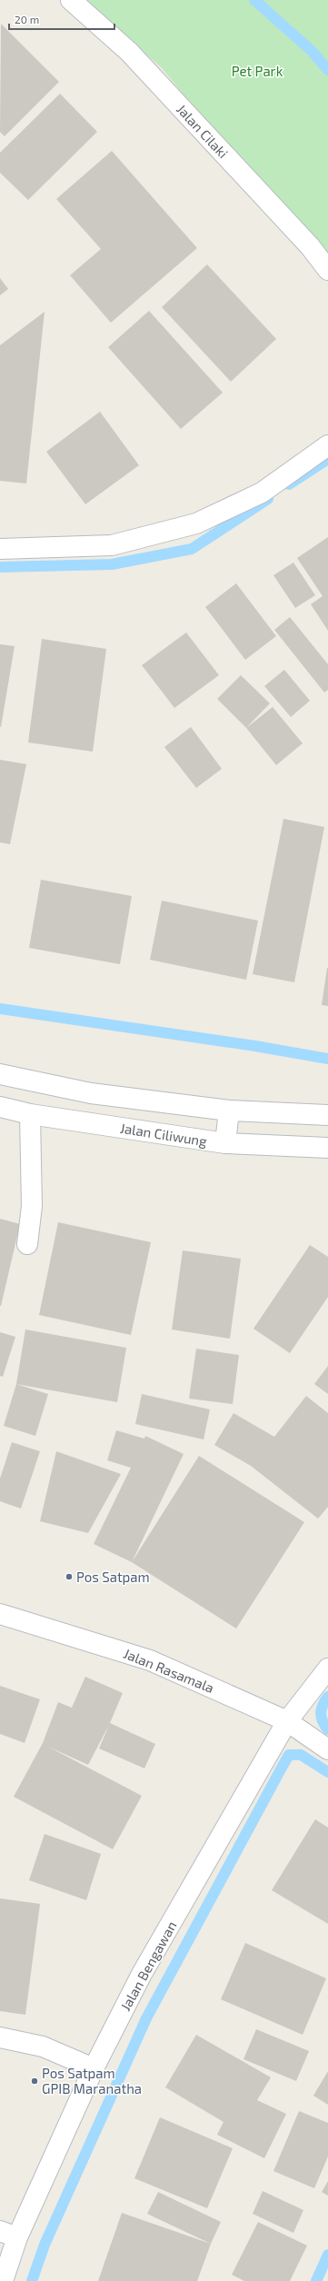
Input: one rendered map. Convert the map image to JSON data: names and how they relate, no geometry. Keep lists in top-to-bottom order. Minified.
{"streets":{"street":["Jalan Cilaki","Jalan Ciliwung","Jalan Rasamala","Jalan Bengawan"]},"crossings":[["Jalan Rasamala","Jalan Bengawan"]],"parks":["Pet Park"],"places":["Pos Satpam","Pos Satpam GPIB Maranatha"],"scale_bar":"20 m"}
